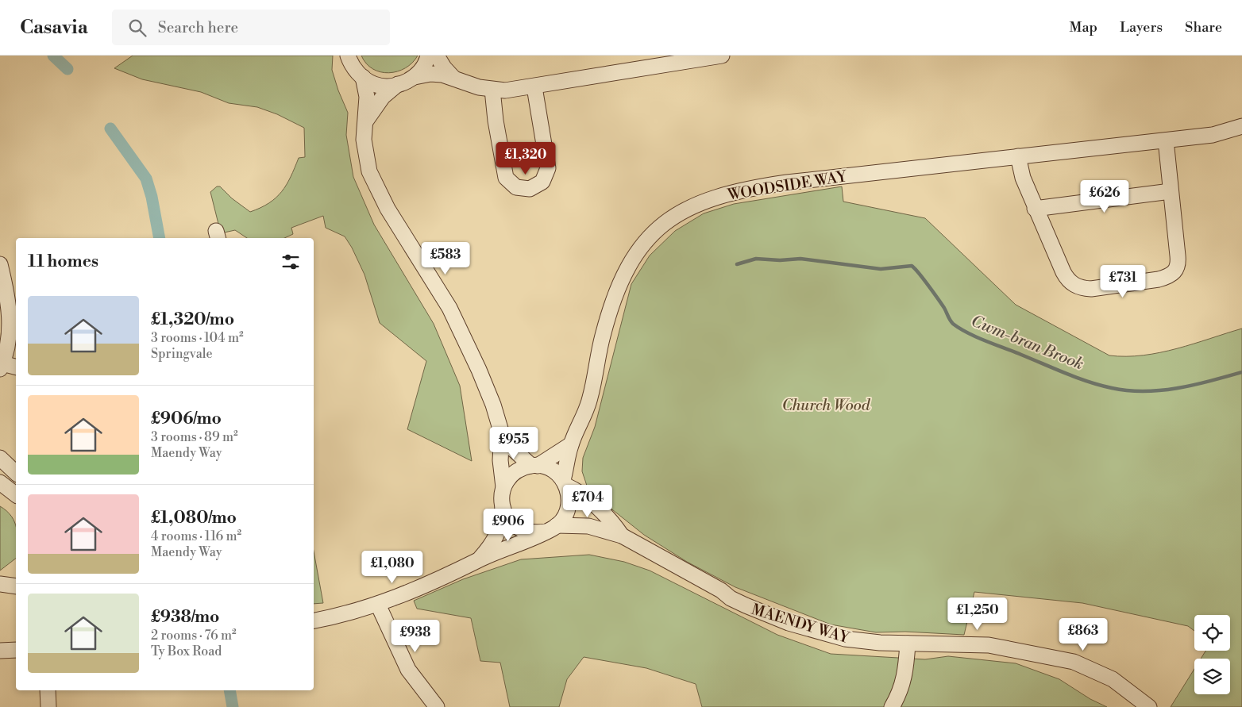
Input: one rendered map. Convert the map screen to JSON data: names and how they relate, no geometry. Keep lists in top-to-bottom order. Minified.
{"streets":{"street":["WOODSIDE WAY","MAENDY WAY"]},"crossings":[["WOODSIDE WAY","MAENDY WAY"]],"water":["Cwm-bran Brook"],"parks":["Church Wood"],"page":{"header":"Casavia","search":"Search here","nav":["Map","Layers","Share"],"price":["£1,320","£626","£583","£731","£955","£704","£906","£1,080","£1,250","£863","£938"],"heading":"11 homes","list":[{"name":"£1,320/mo","note":"3 rooms · 104 m² · Springvale"},{"name":"£906/mo","note":"3 rooms · 89 m² · Maendy Way"},{"name":"£1,080/mo","note":"4 rooms · 116 m² · Maendy Way"},{"name":"£938/mo","note":"2 rooms · 76 m² · Ty Box Road"}]}}
